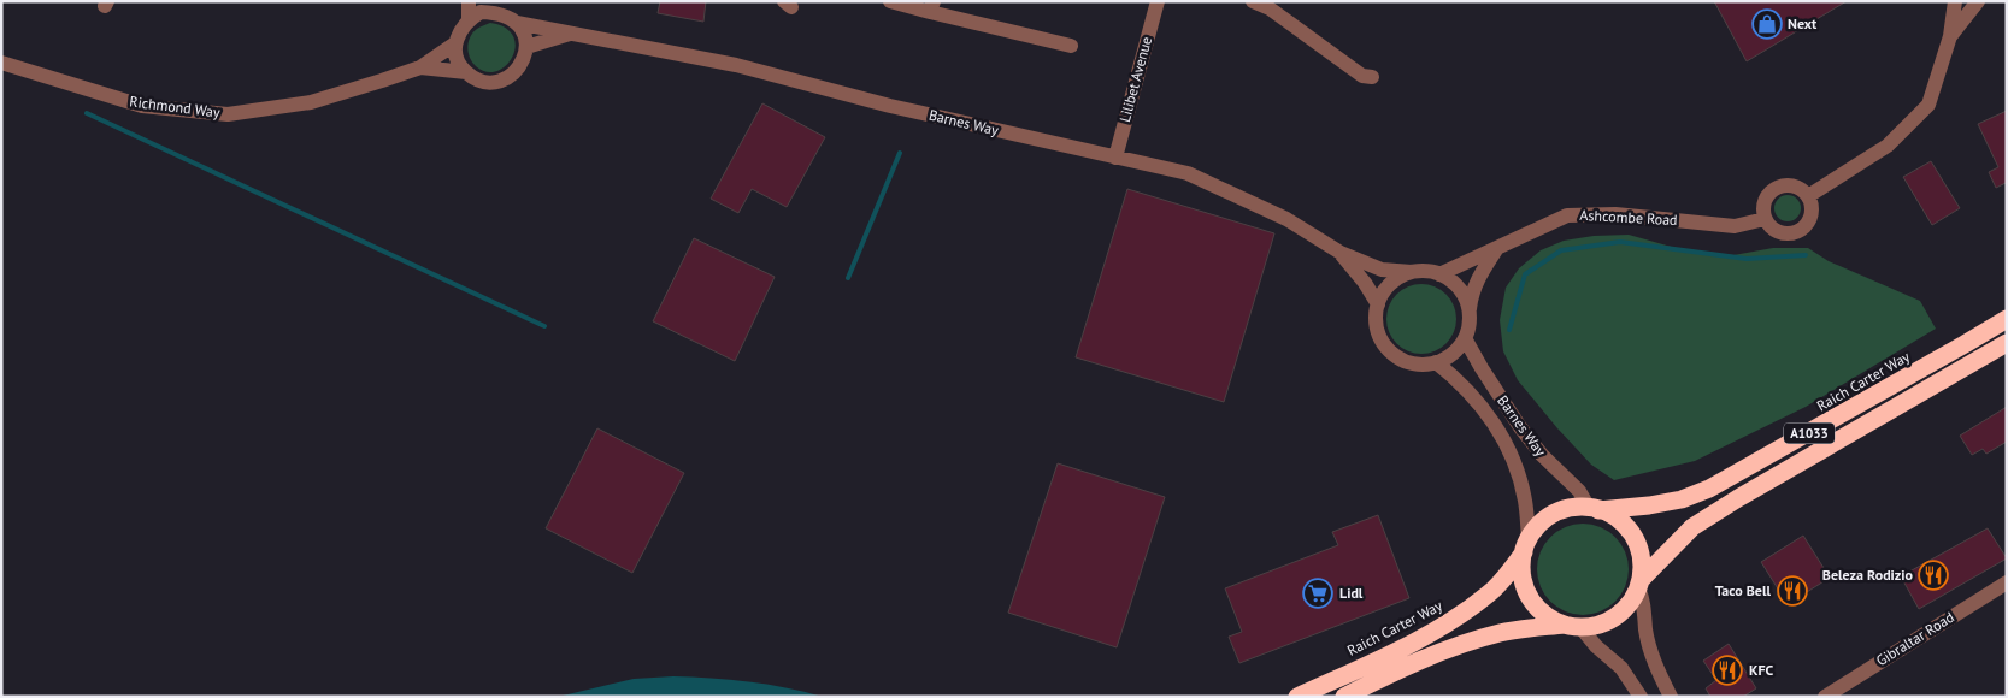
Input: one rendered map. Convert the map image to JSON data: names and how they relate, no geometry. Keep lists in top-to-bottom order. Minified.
{"streets":{"highway":["Raich Carter Way","A1033"],"street":["Lilibet Avenue","Richmond Way","Barnes Way","Ashcombe Road","Gibraltar Road"]},"crossings":[["Lilibet Avenue","Barnes Way"],["Richmond Way","Barnes Way"],["Barnes Way","Ashcombe Road"],["Barnes Way","Raich Carter Way"],["Barnes Way","A1033"],["Raich Carter Way","A1033"]],"places":{"shop":["Next"],"restaurant":["Beleza Rodizio","Taco Bell","KFC"],"supermarket":["Lidl"]}}
